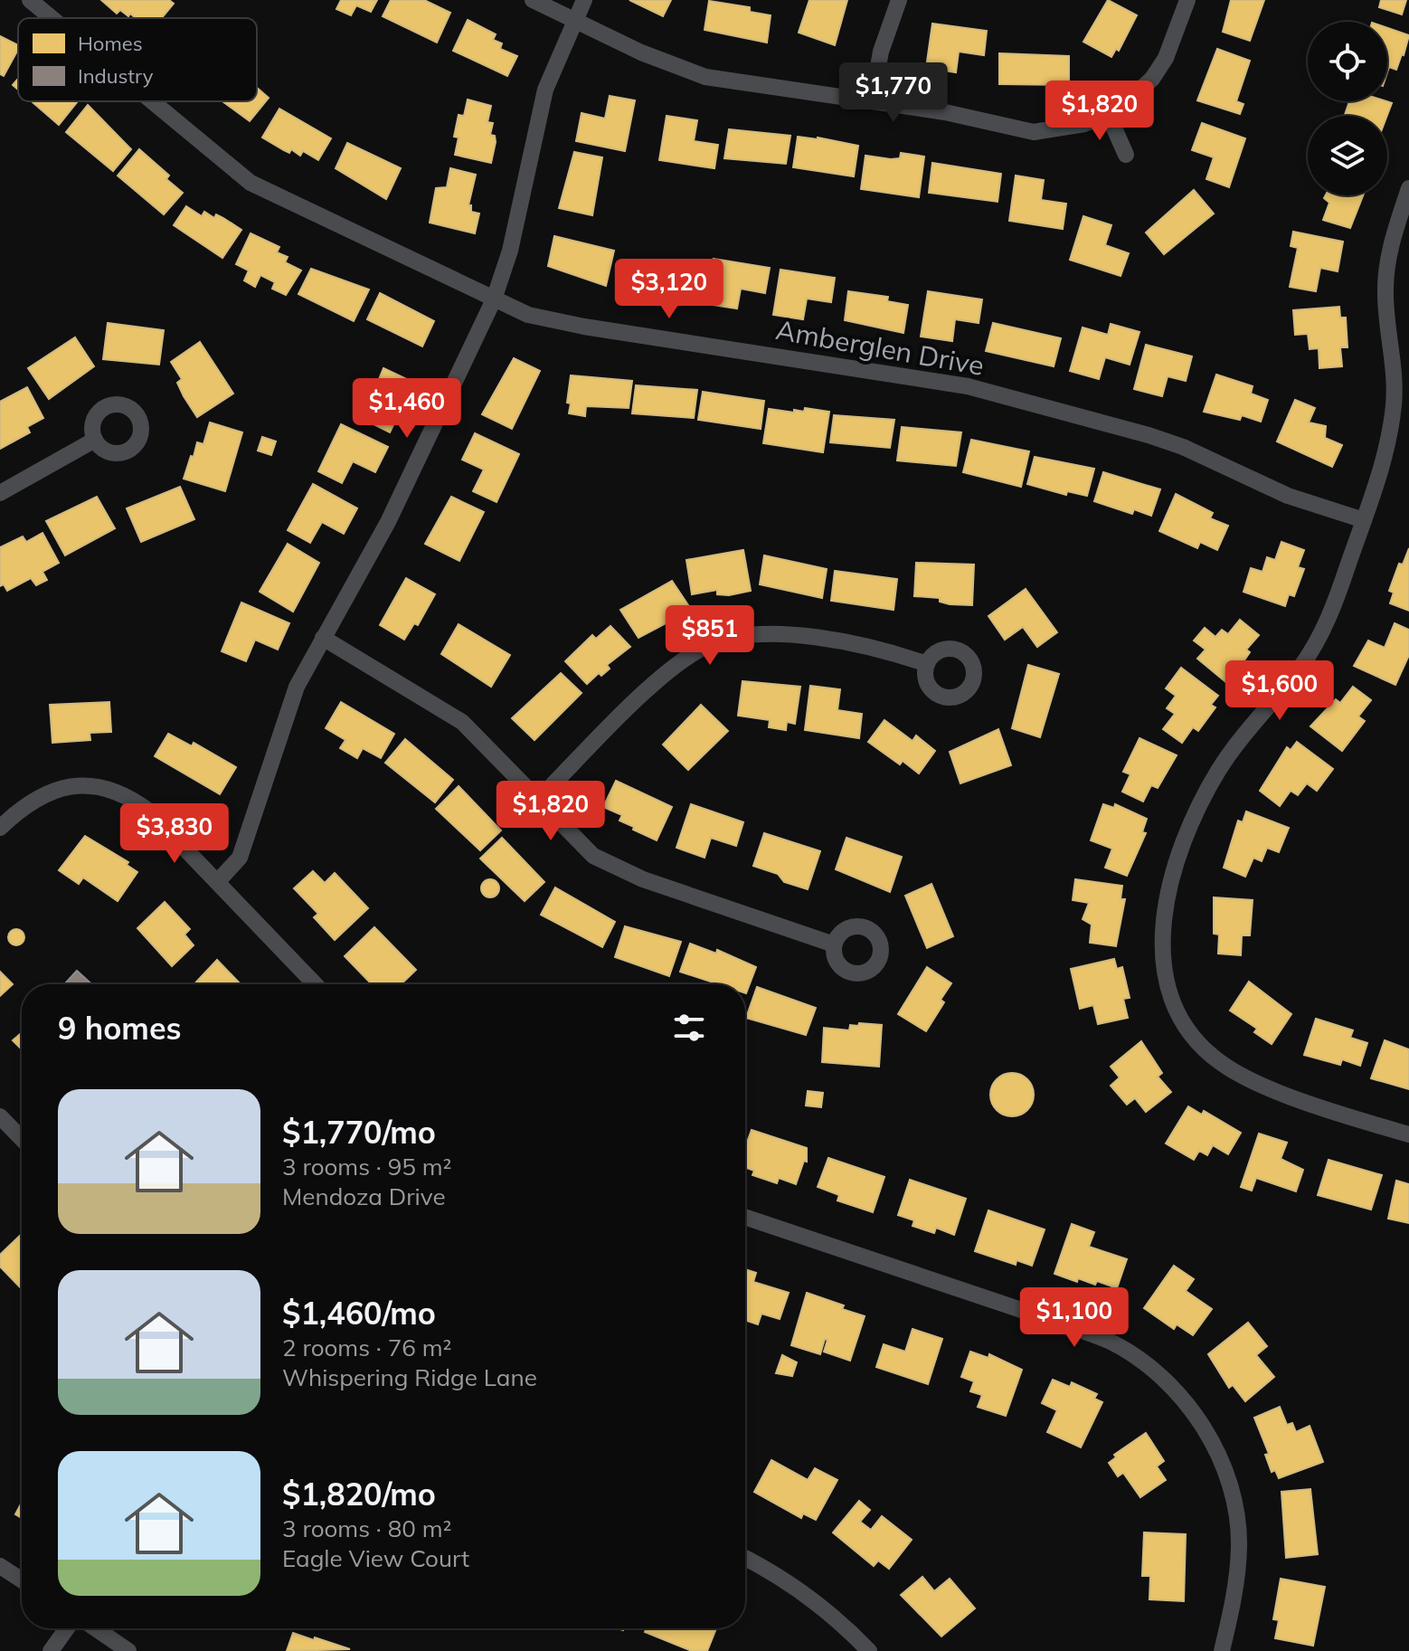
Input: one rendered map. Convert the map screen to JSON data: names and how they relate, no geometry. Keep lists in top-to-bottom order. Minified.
{"streets":{"street":["Amberglen Drive"]},"legend":["Homes","Industry"],"page":{"price":["$1,770","$1,820","$3,120","$1,460","$851","$1,600","$1,820","$3,830","$1,100"],"heading":"9 homes","list":[{"name":"$1,770/mo","note":"3 rooms · 95 m² · Mendoza Drive"},{"name":"$1,460/mo","note":"2 rooms · 76 m² · Whispering Ridge Lane"},{"name":"$1,820/mo","note":"3 rooms · 80 m² · Eagle View Court"}]}}
